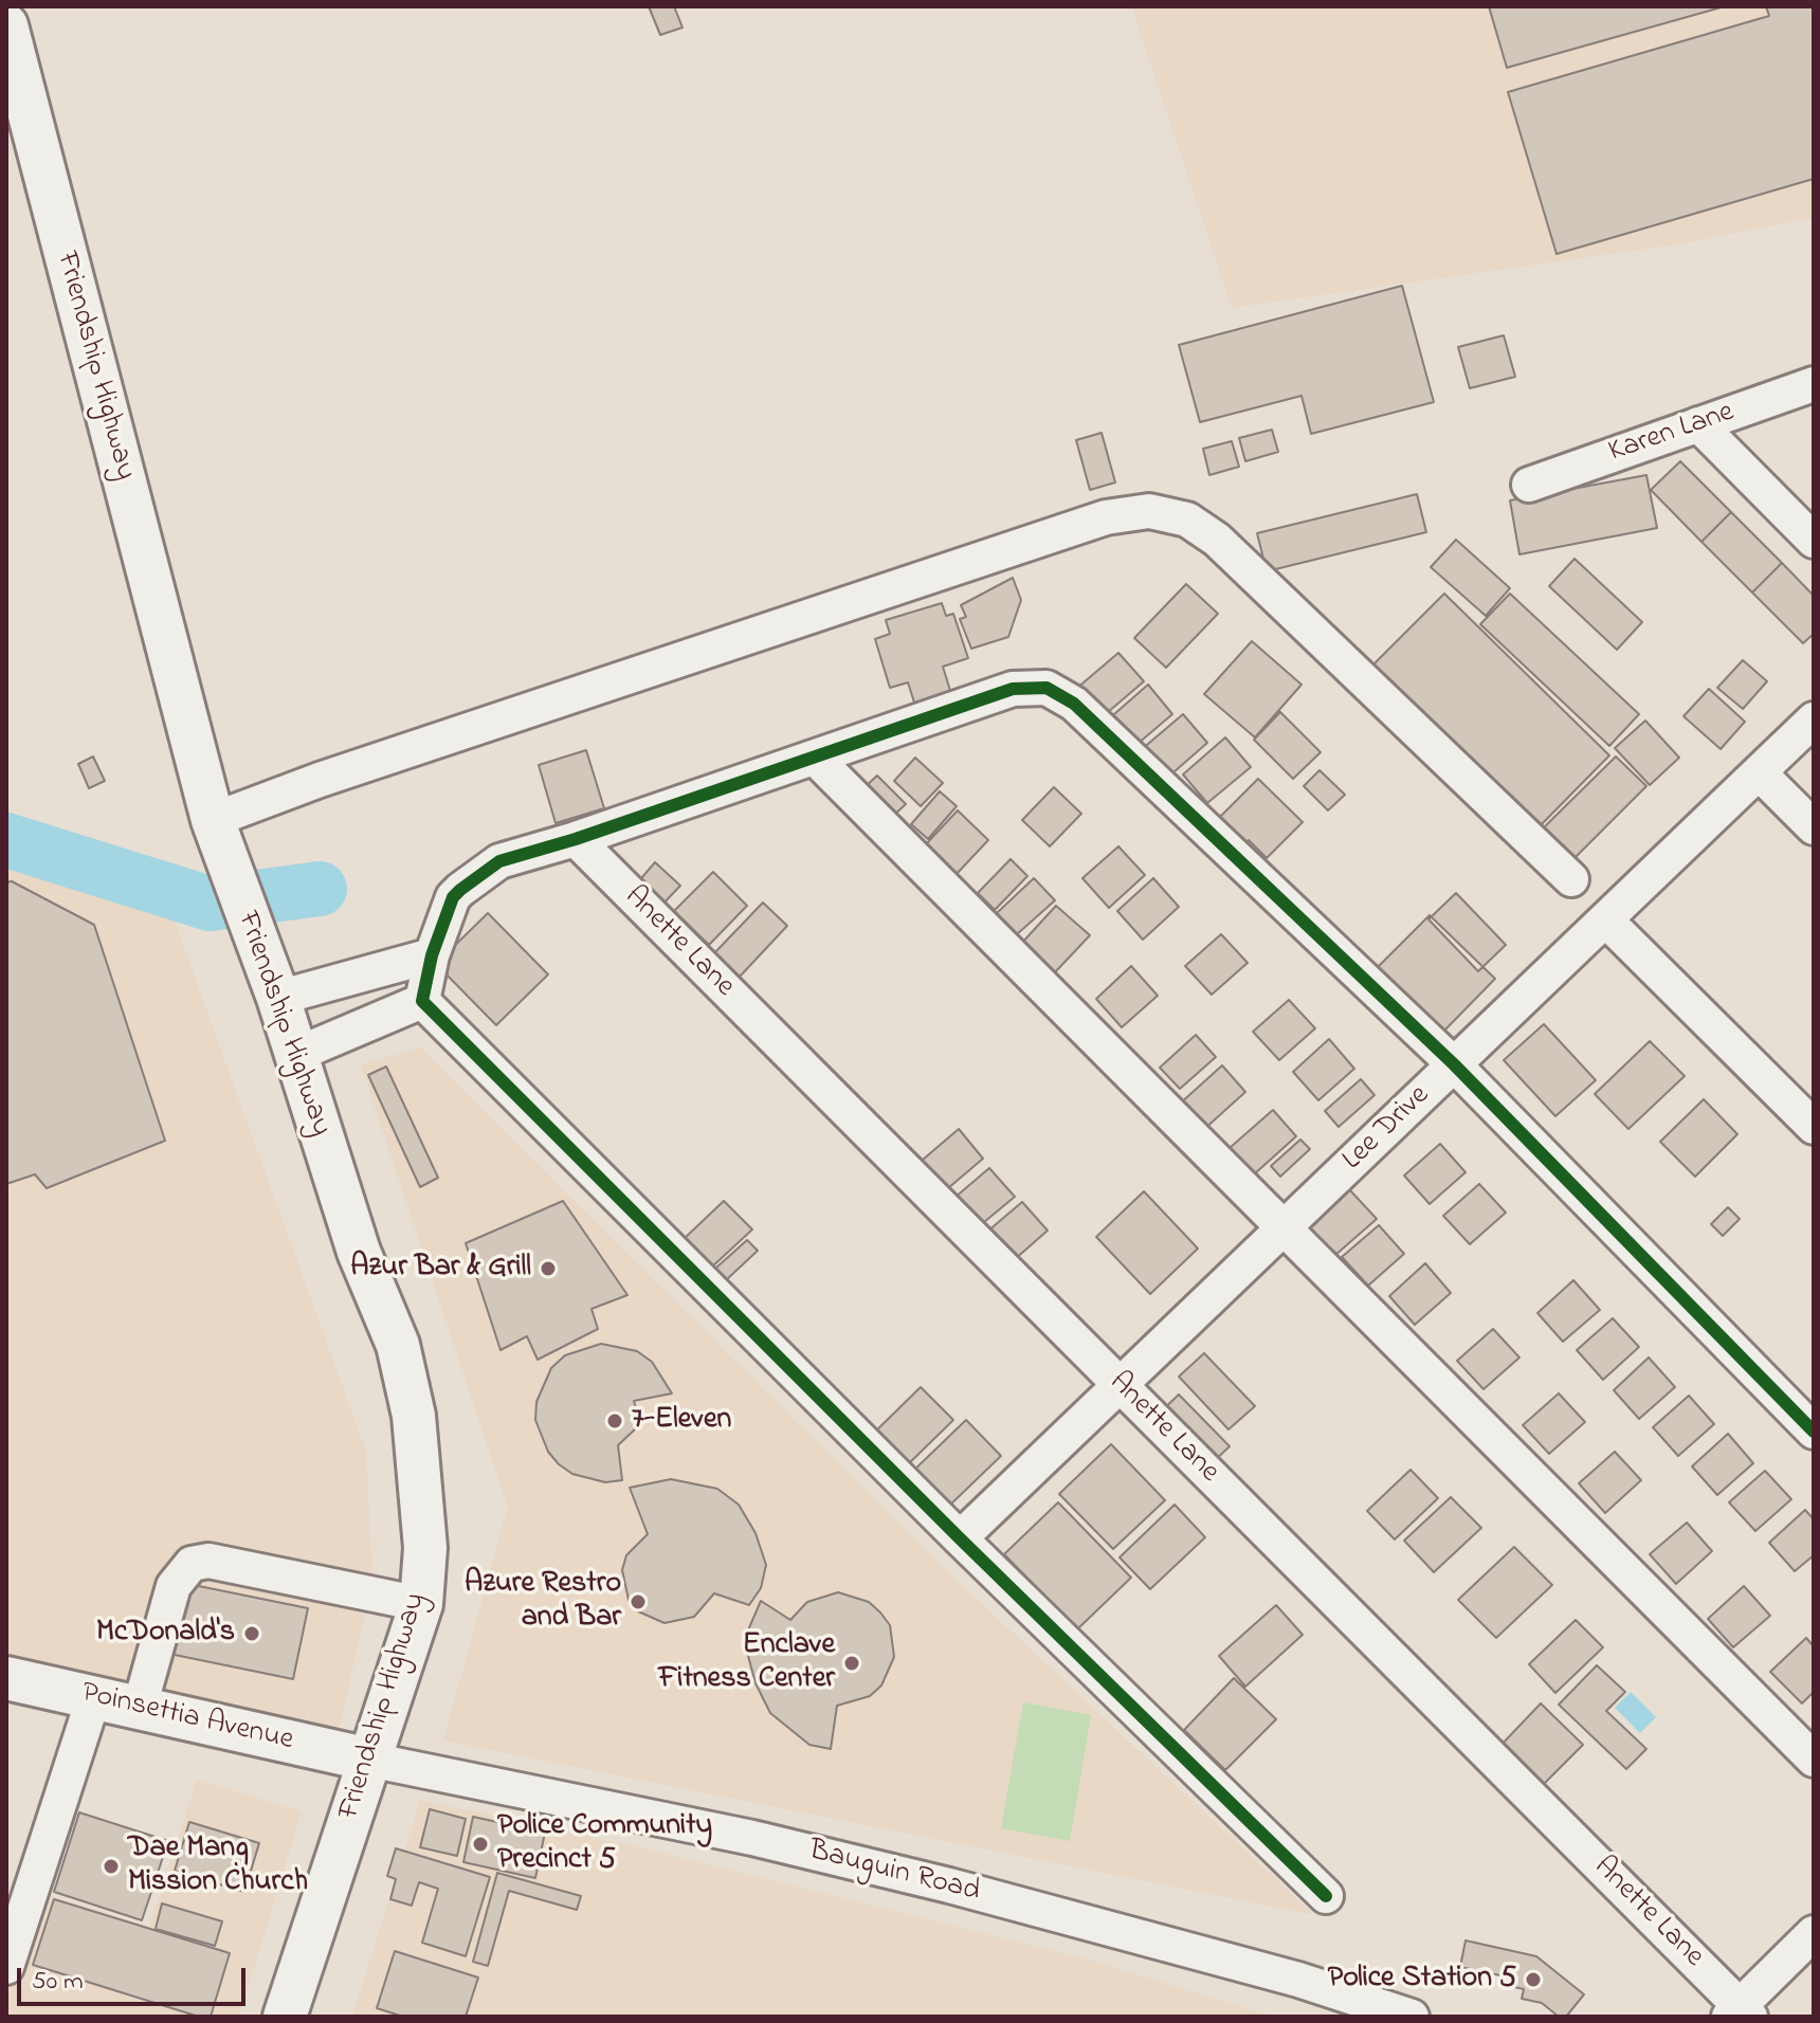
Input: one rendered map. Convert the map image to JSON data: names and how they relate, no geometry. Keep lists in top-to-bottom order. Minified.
{"streets":{"main road":["Friendship Highway","Poinsettia Avenue"],"street":["Karen Lane","Anette Lane","Lee Drive","Bauguin Road"]},"crossings":[["Friendship Highway","Poinsettia Avenue"],["Friendship Highway","Bauguin Road"],["Anette Lane","Lee Drive"],["Poinsettia Avenue","Bauguin Road"]],"places":["Azur Bar & Grill","7-Eleven","Azure Restro and Bar","McDonald's","Enclave Fitness Center","Police Community Precinct 5","Dae Mang Mission Church","Police Station 5"],"scale_bar":"50 m"}
